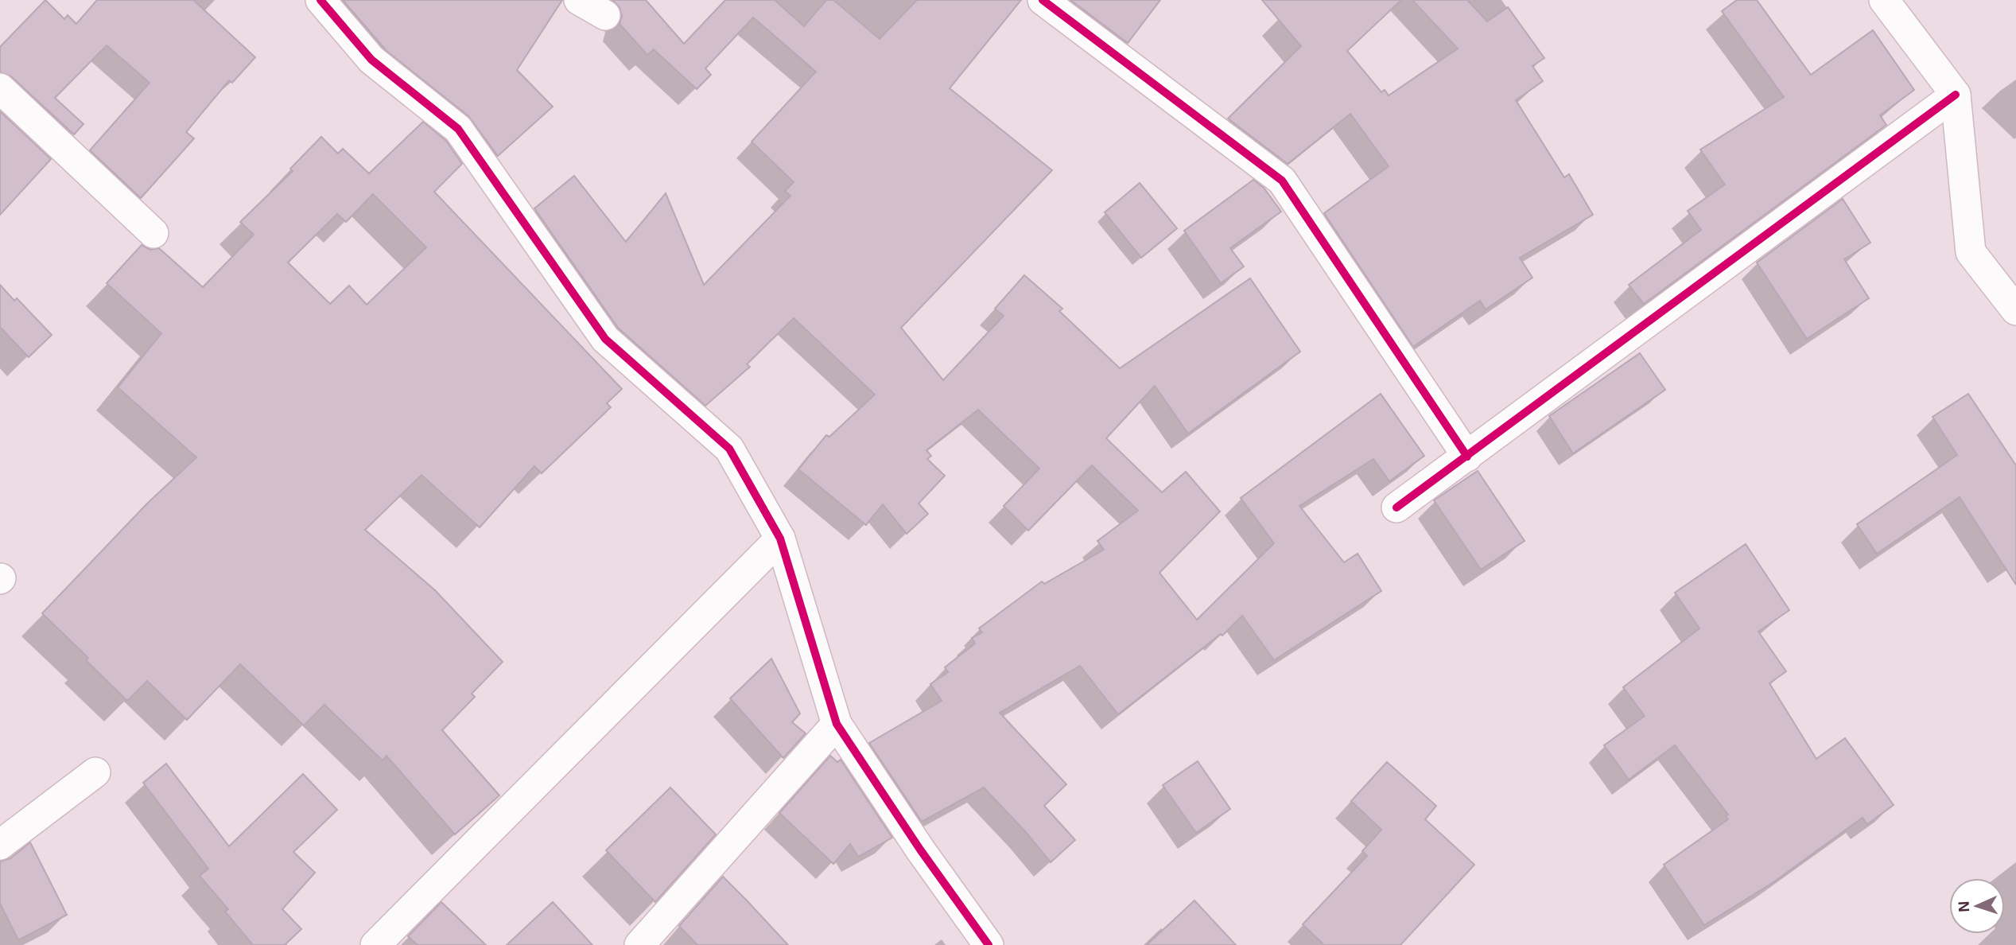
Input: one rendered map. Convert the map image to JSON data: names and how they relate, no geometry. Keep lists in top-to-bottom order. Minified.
{"north":"left"}
